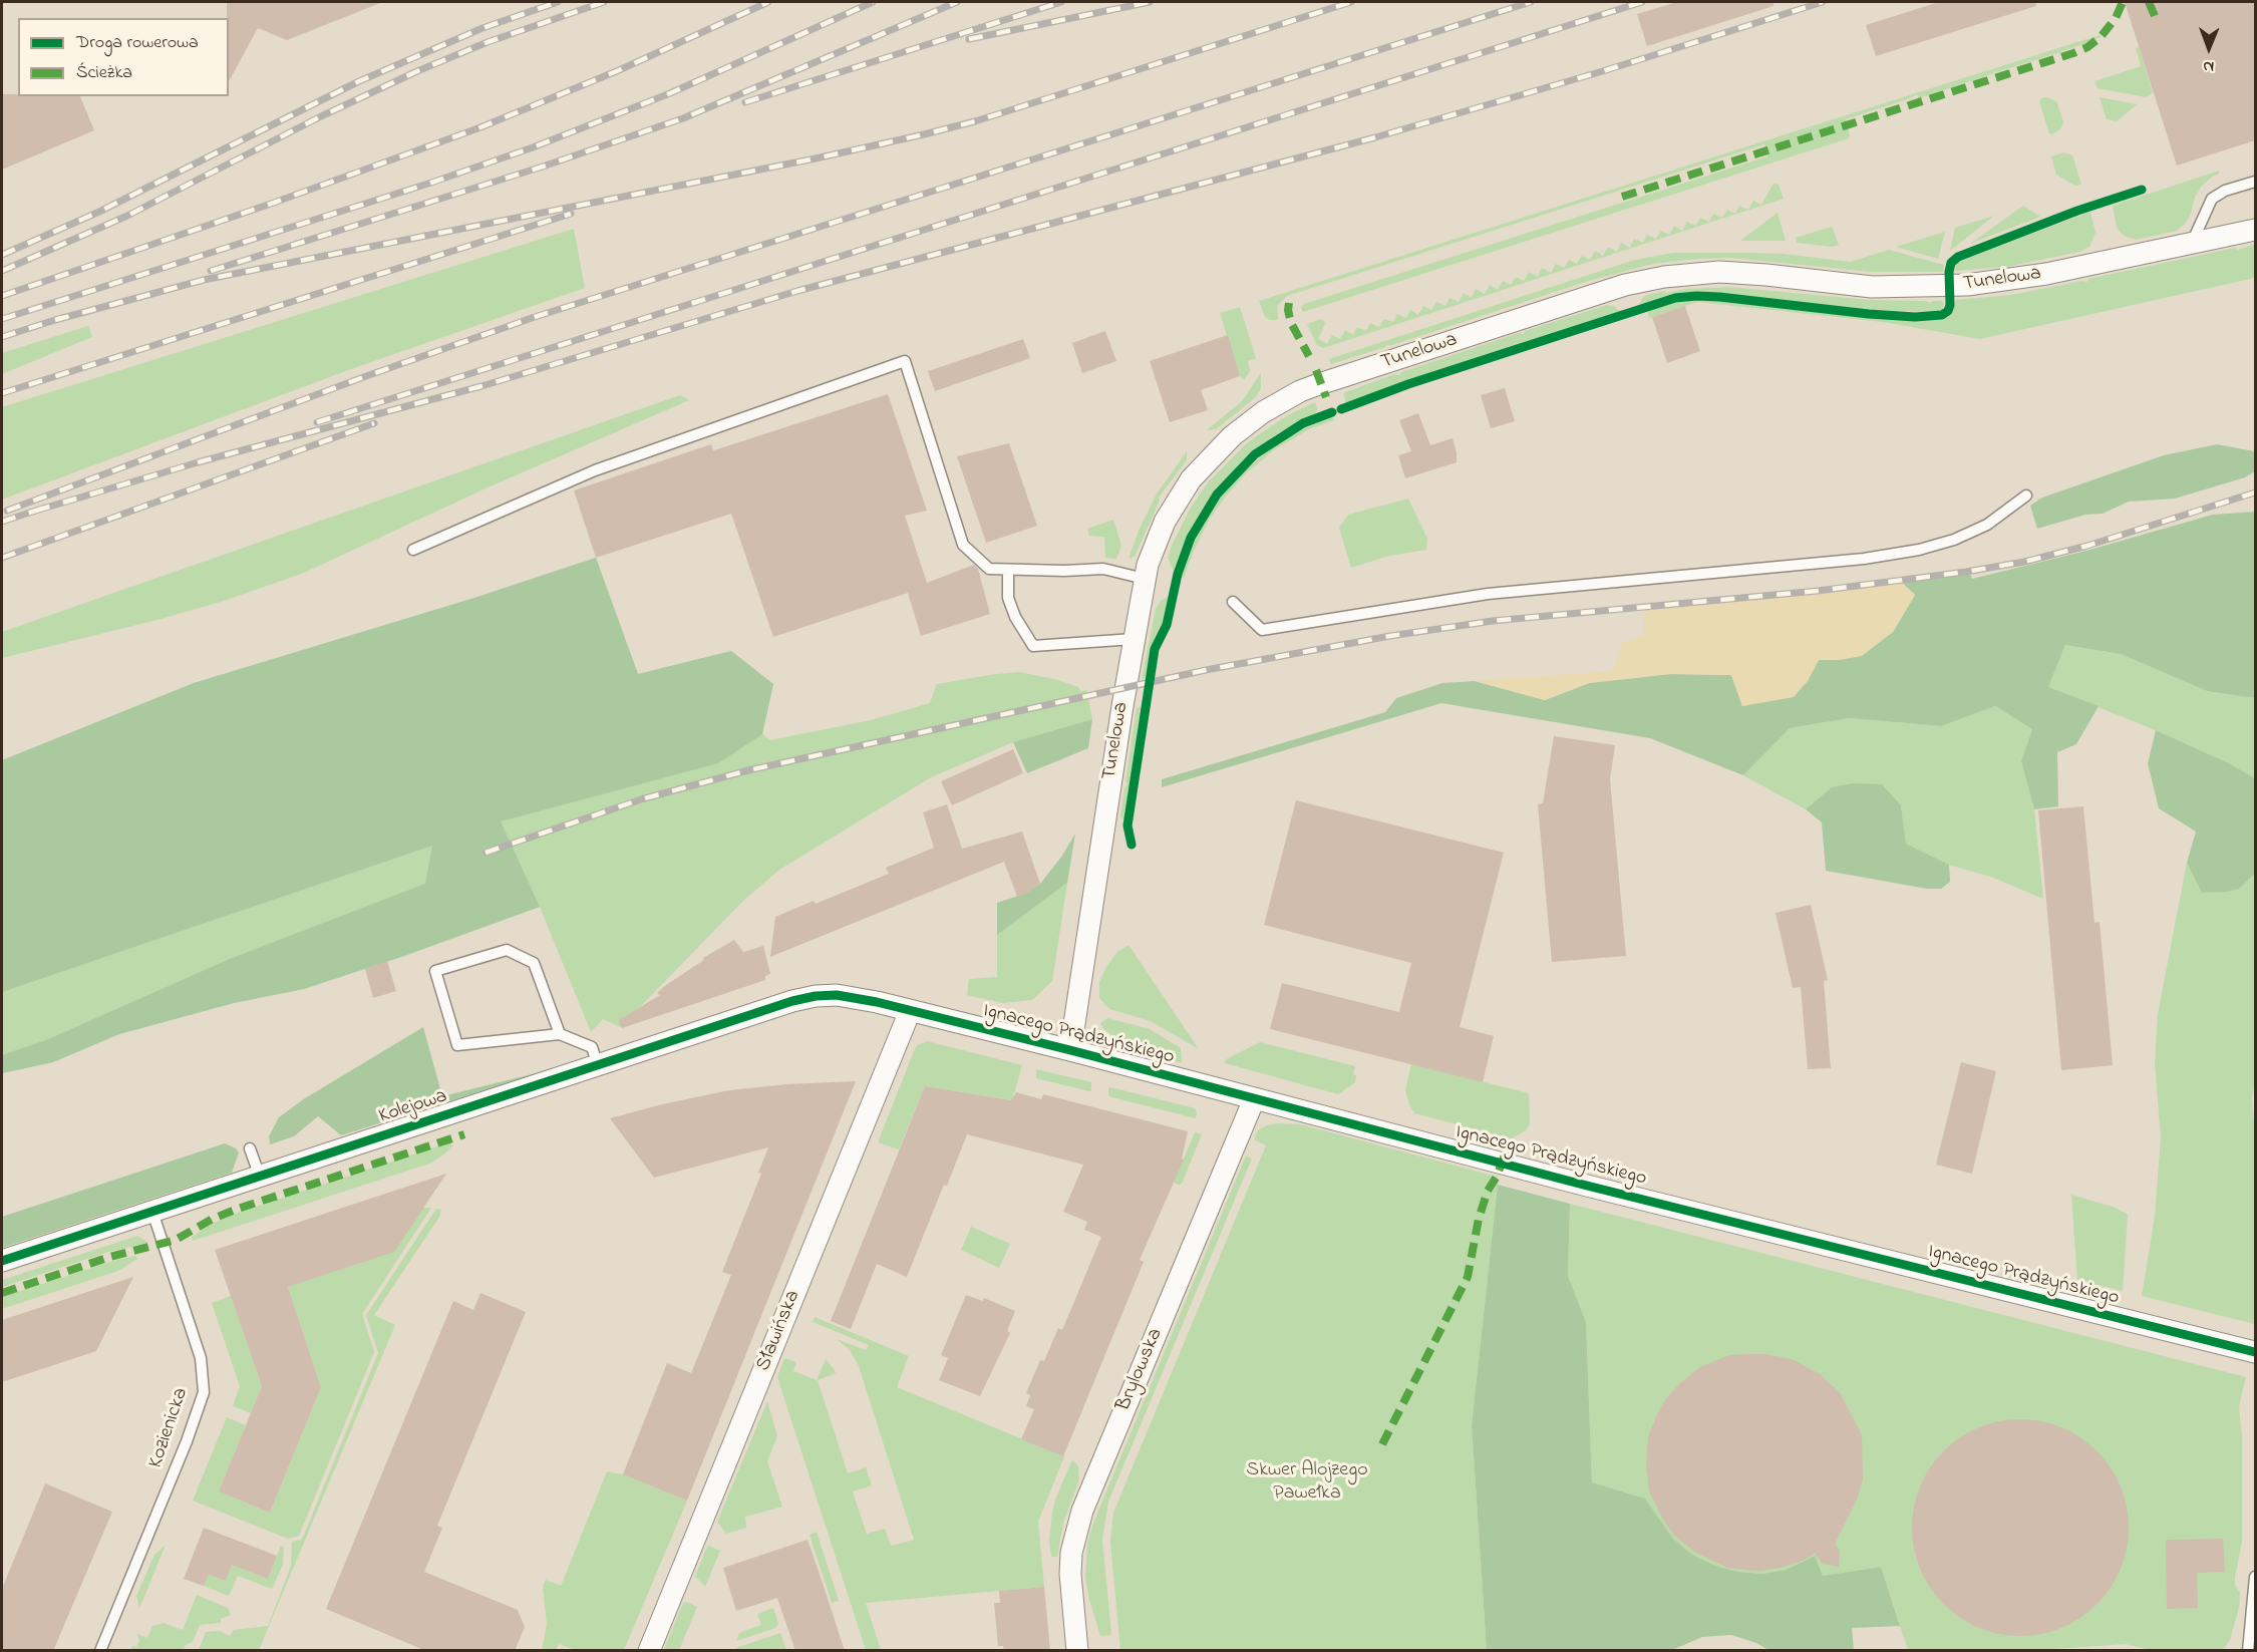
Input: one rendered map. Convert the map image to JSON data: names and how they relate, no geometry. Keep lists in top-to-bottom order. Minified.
{"streets":{"street":["Tunelowa","Ignacego Prądzyńskiego","Kolejowa","Sławińska","Brylowska"],"lane":["Kozienicka"]},"crossings":[["Tunelowa","Ignacego Prądzyńskiego"],["Ignacego Prądzyńskiego","Kolejowa"],["Ignacego Prądzyńskiego","Sławińska"],["Ignacego Prądzyńskiego","Brylowska"],["Kolejowa","Kozienicka"]],"parks":["Skwer Alojzego Pawełka"],"legend":["Droga rowerowa","Ścieżka"],"north":"bottom"}
